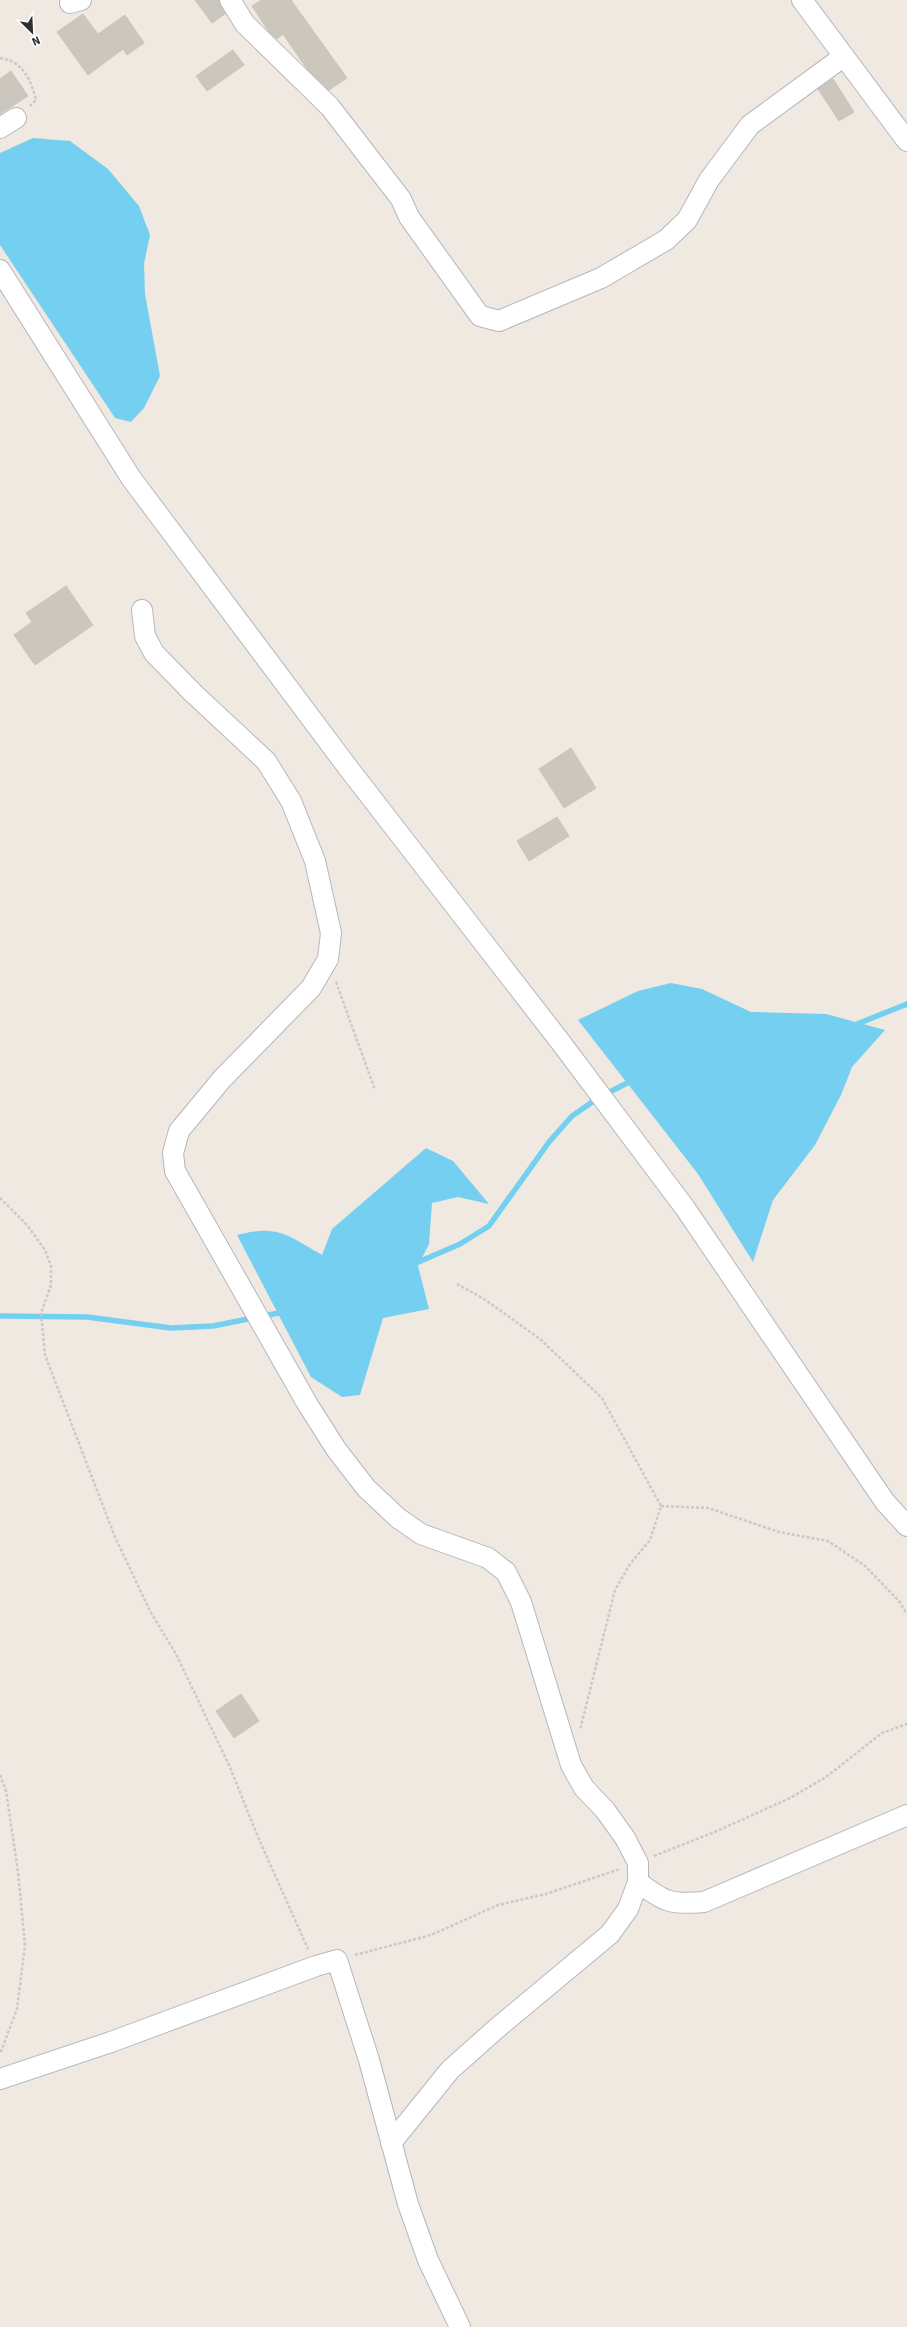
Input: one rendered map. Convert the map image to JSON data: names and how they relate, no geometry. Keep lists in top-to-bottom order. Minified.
{"north":"bottom right"}
